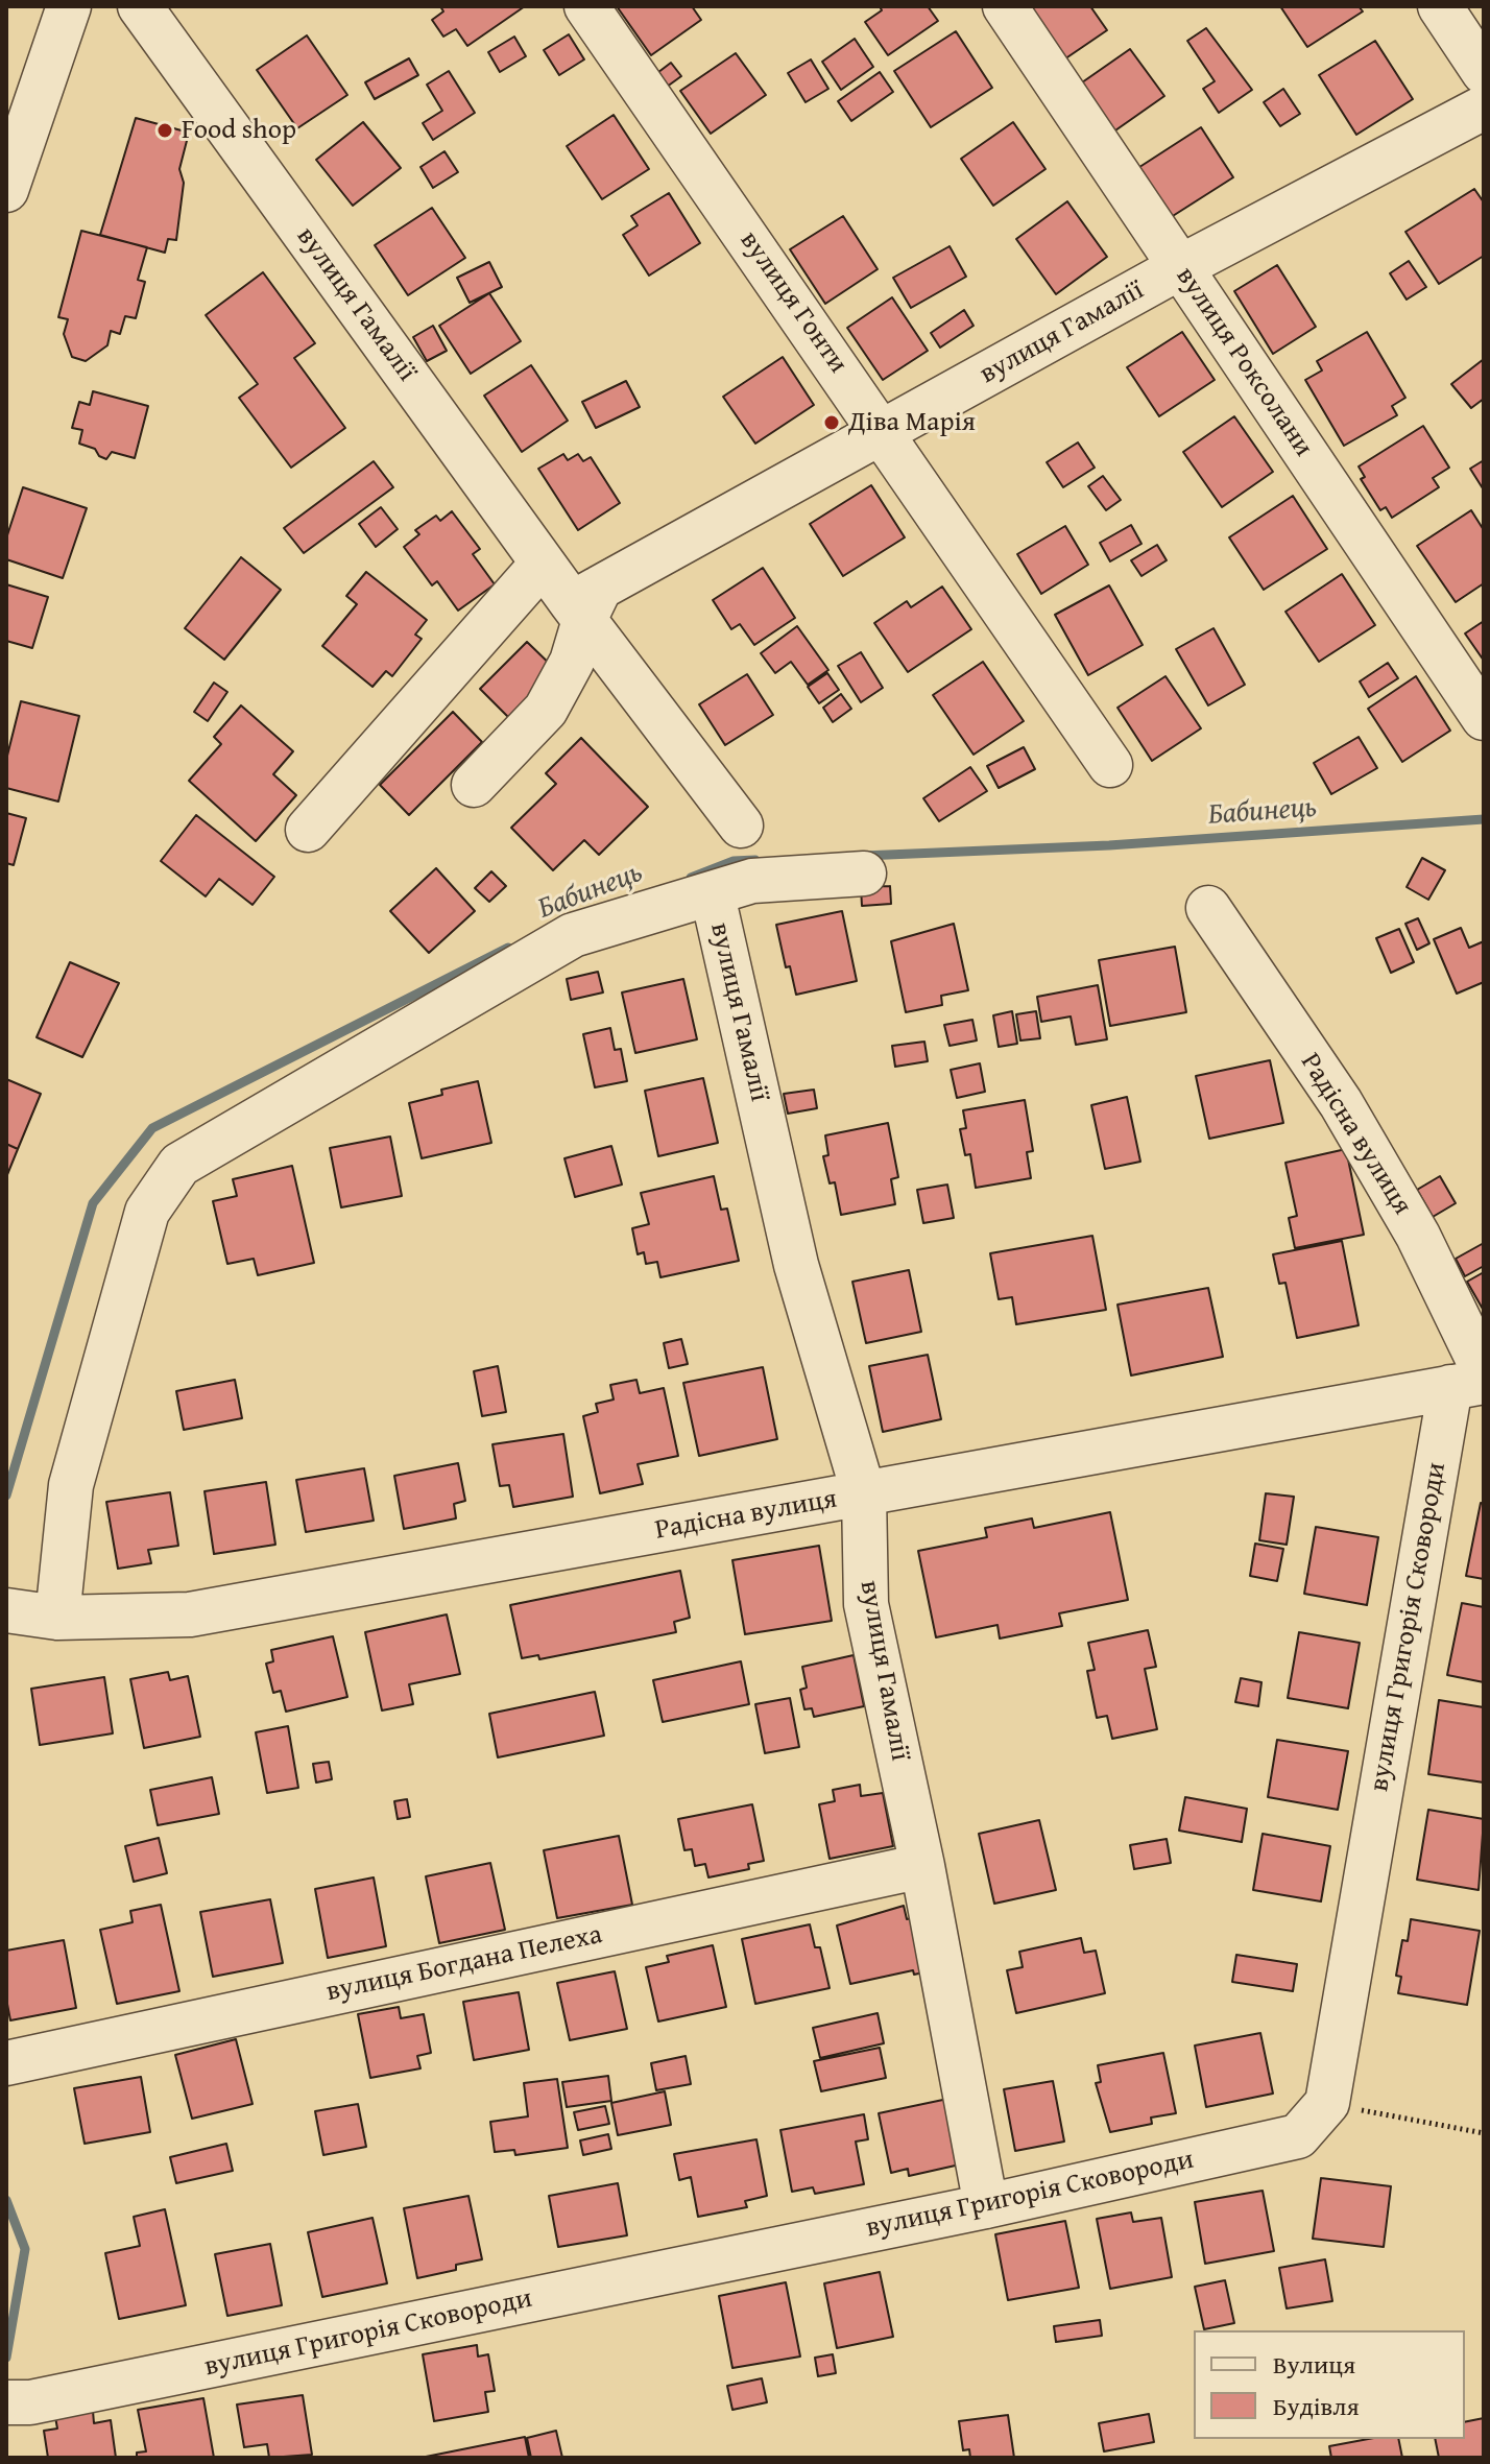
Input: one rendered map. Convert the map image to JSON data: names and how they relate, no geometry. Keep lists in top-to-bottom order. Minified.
{"streets":{"street":["вулиця Гонти","вулиця Гамалії","вулиця Роксолани","Радісна вулиця","вулиця Григорія Сковороди","вулиця Богдана Пелеха"]},"crossings":[["вулиця Гонти","вулиця Гамалії"],["вулиця Гамалії","вулиця Роксолани"],["вулиця Гамалії","Радісна вулиця"],["вулиця Гамалії","вулиця Григорія Сковороди"],["вулиця Гамалії","вулиця Богдана Пелеха"],["Радісна вулиця","вулиця Григорія Сковороди"]],"water":["Бабинець"],"places":["Food shop","Діва Марія"],"legend":["Вулиця","Будівля"]}
